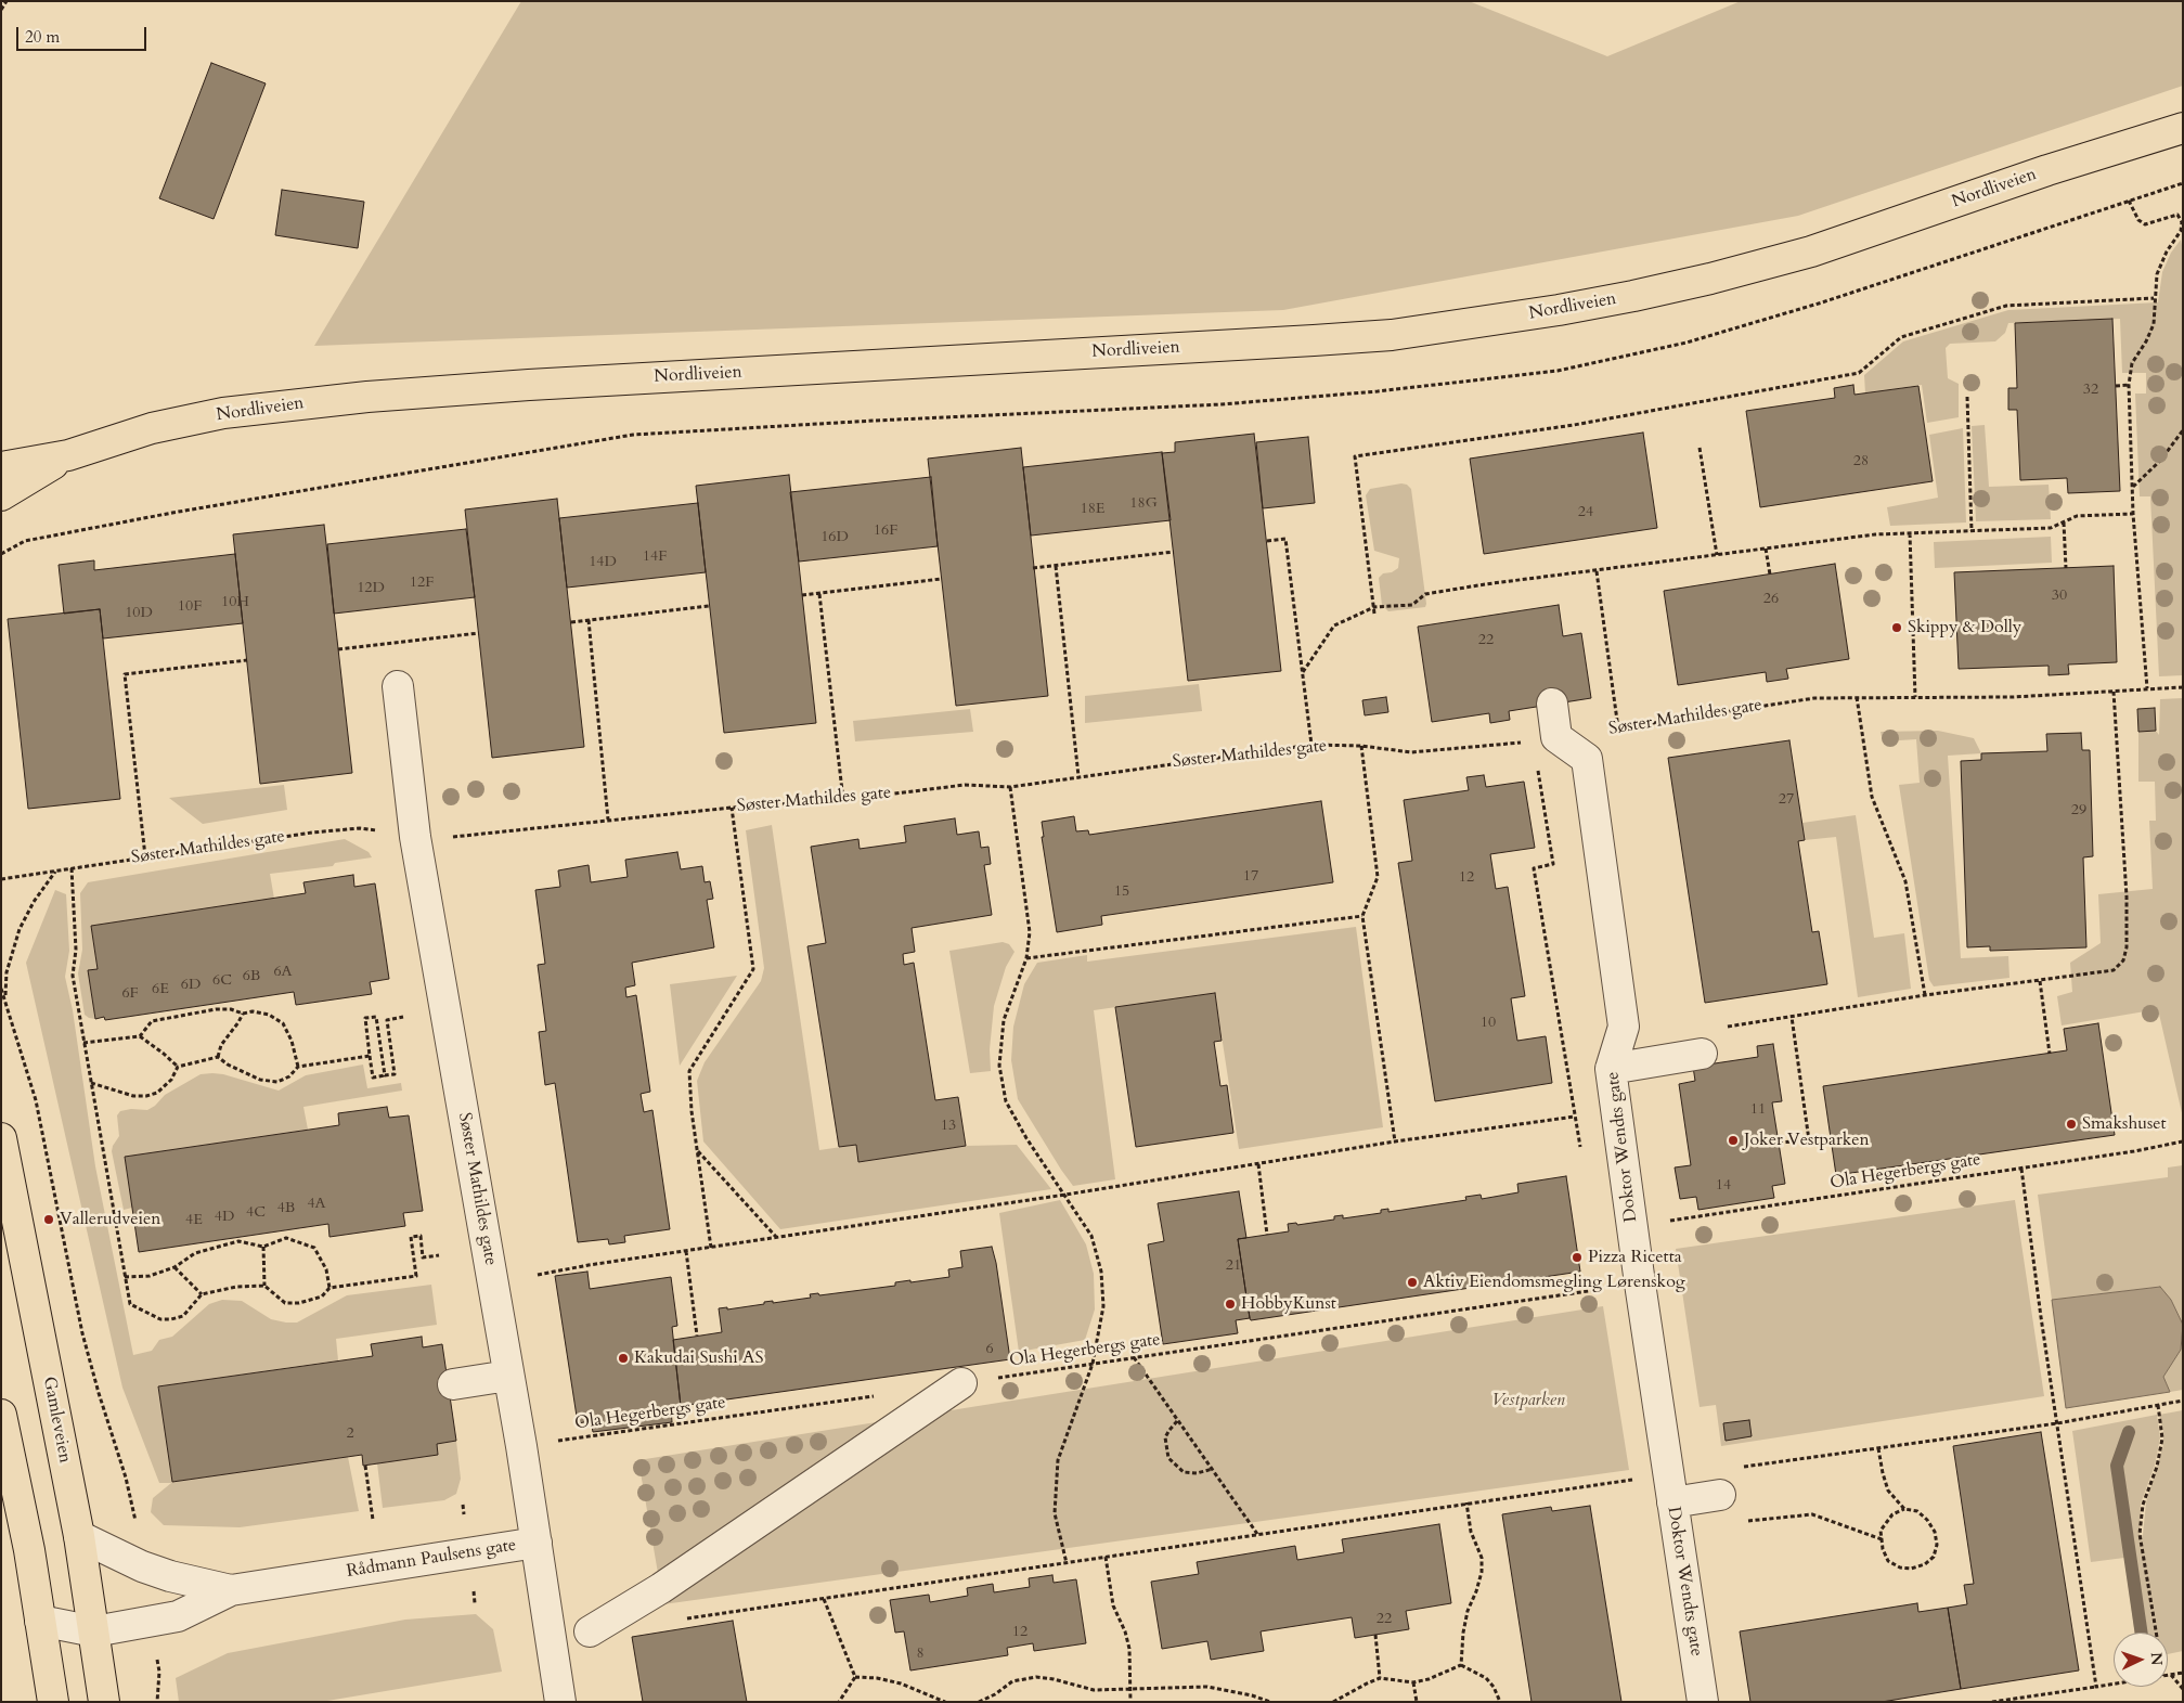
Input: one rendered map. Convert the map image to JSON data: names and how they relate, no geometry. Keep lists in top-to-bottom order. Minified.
{"streets":{"main road":["Nordliveien","Gamleveien"],"street":["Søster Mathildes gate","Doktor Wendts gate","Rådmann Paulsens gate"],"path":["Ola Hegerbergs gate"]},"crossings":[["Søster Mathildes gate","Doktor Wendts gate"],["Søster Mathildes gate","Rådmann Paulsens gate"],["Doktor Wendts gate","Ola Hegerbergs gate"]],"parks":["Vestparken"],"places":["Skippy & Dolly","Smakshuset","Joker Vestparken","Vallerudveien","Pizza Ricetta","Aktiv Eiendomsmegling Lørenskog","HobbyKunst","Kakudai Sushi AS"],"house_numbers":["32","28","18G","18E","24","16F","16D","14F","14D","12F","12D","30","26","10H","10F","10D","22","27","29","17","12","15","6A","6B","6C","6D","6E","6F","10","11","13","14","4A","4B","4C","4D","4E","21","6","2","22","12","8"],"scale_bar":"20 m","north":"right"}
